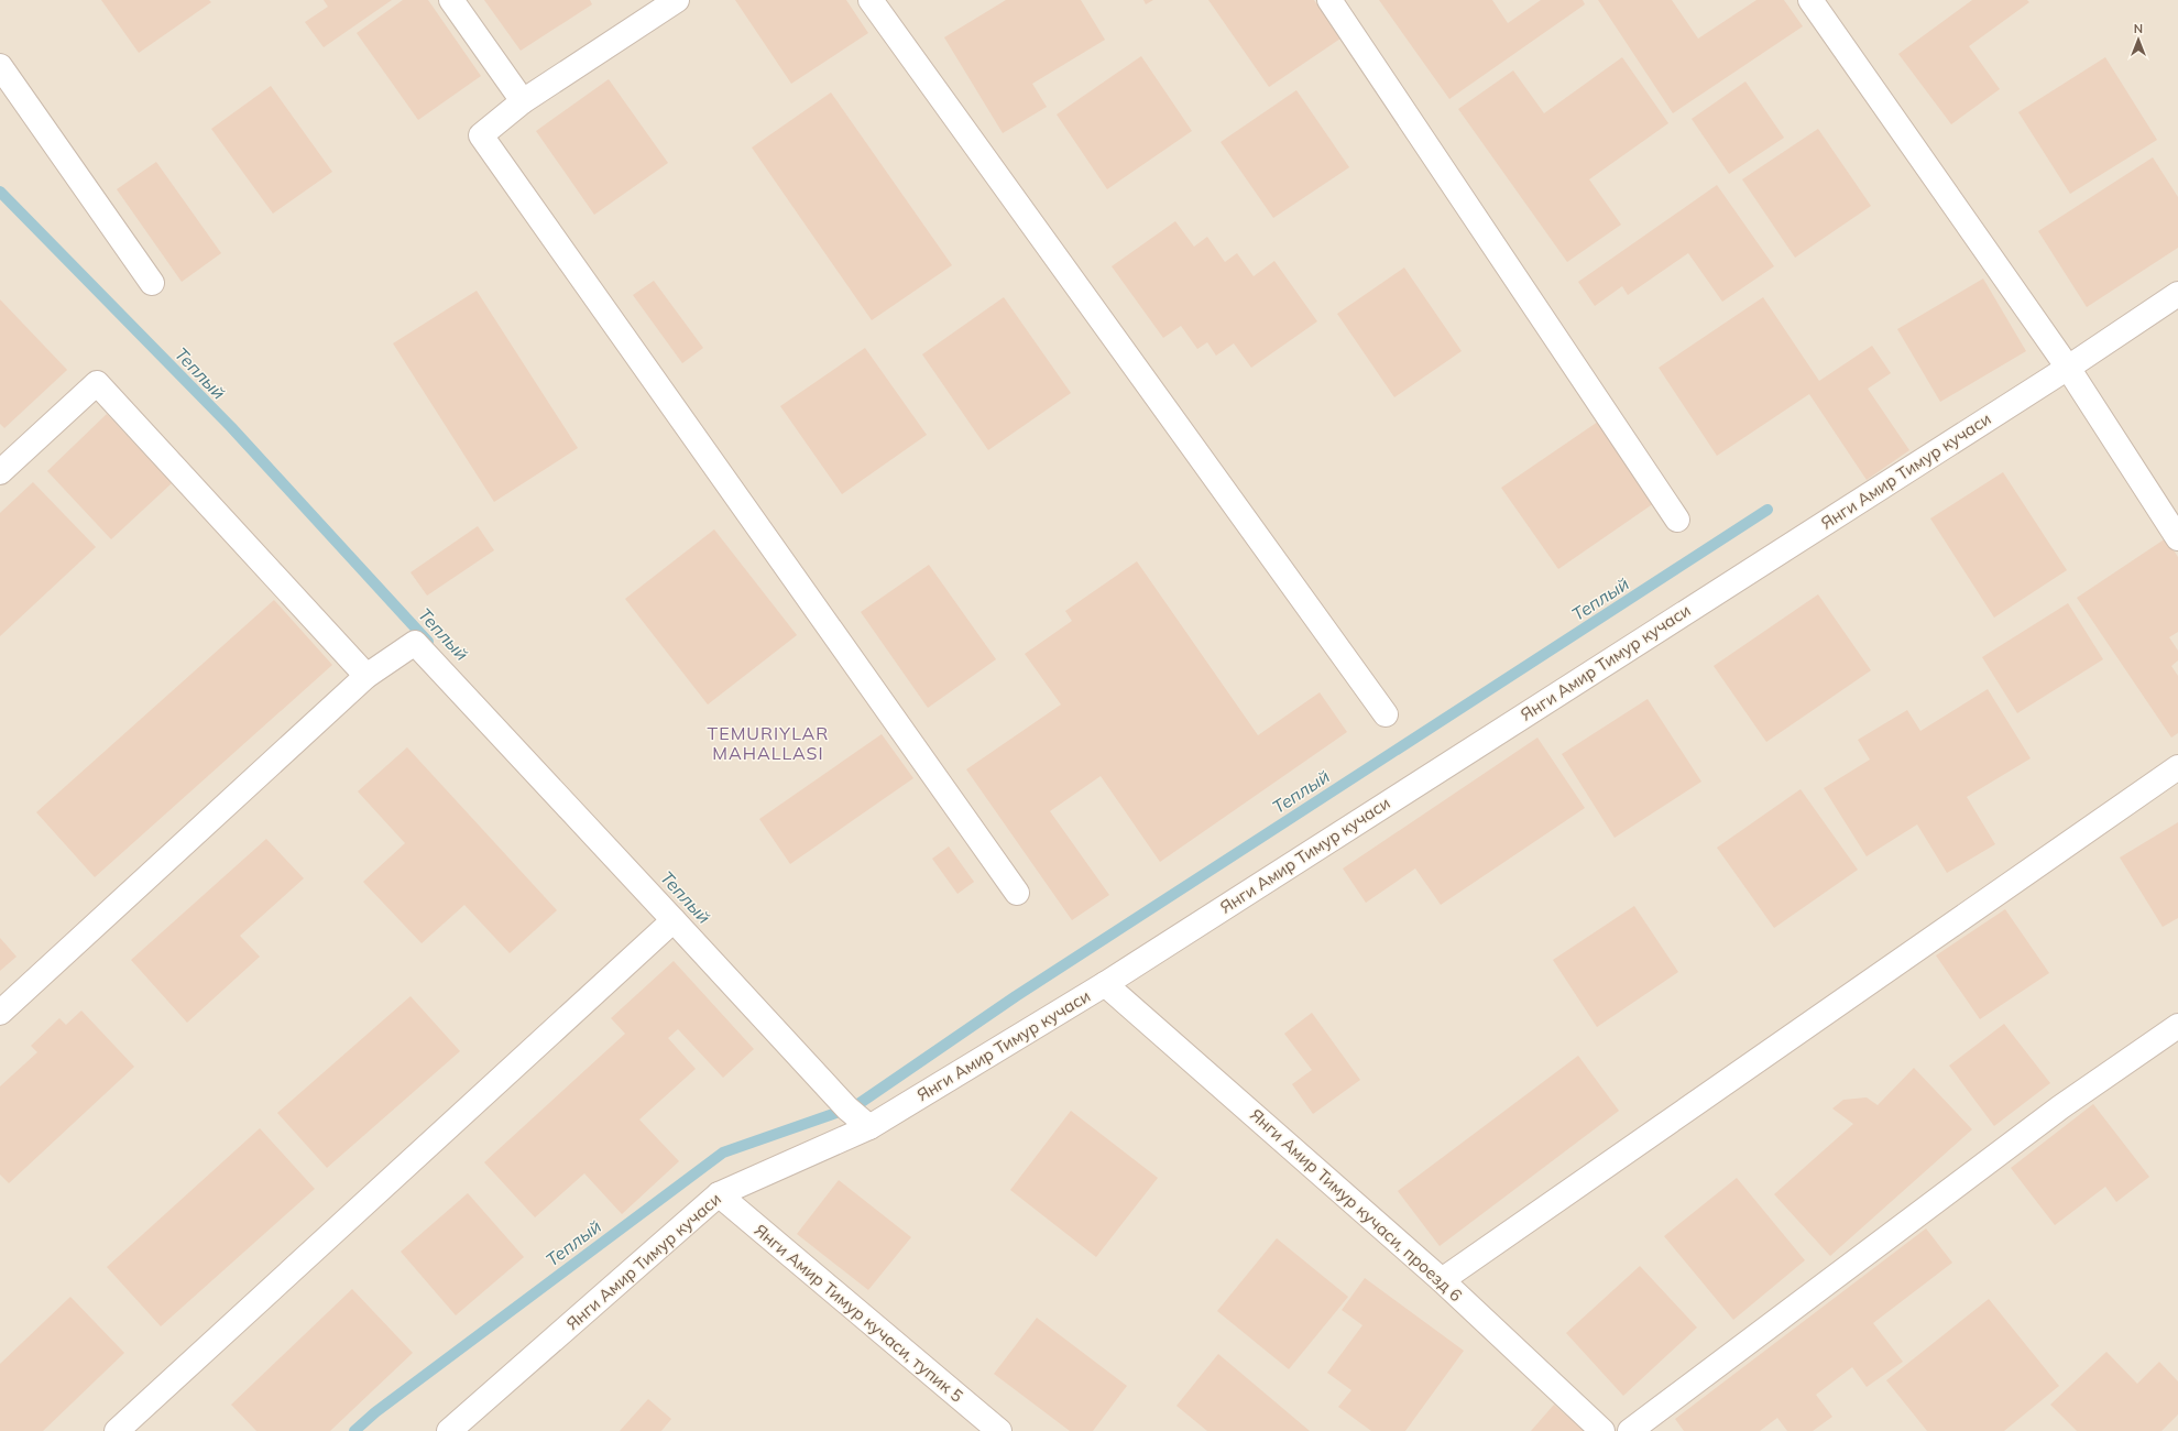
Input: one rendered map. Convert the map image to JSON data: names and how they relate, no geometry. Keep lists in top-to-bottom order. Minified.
{"streets":{"street":["Янги Амир Тимур кучаси","Янги Амир Тимур кучаси, проезд 6","Янги Амир Тимур кучаси, тупик 5"]},"crossings":[["Янги Амир Тимур кучаси","Янги Амир Тимур кучаси, проезд 6"],["Янги Амир Тимур кучаси","Янги Амир Тимур кучаси, тупик 5"]],"districts":["TEMURIYLAR MAHALLASI"],"water":["Теплый"],"north":"top"}
